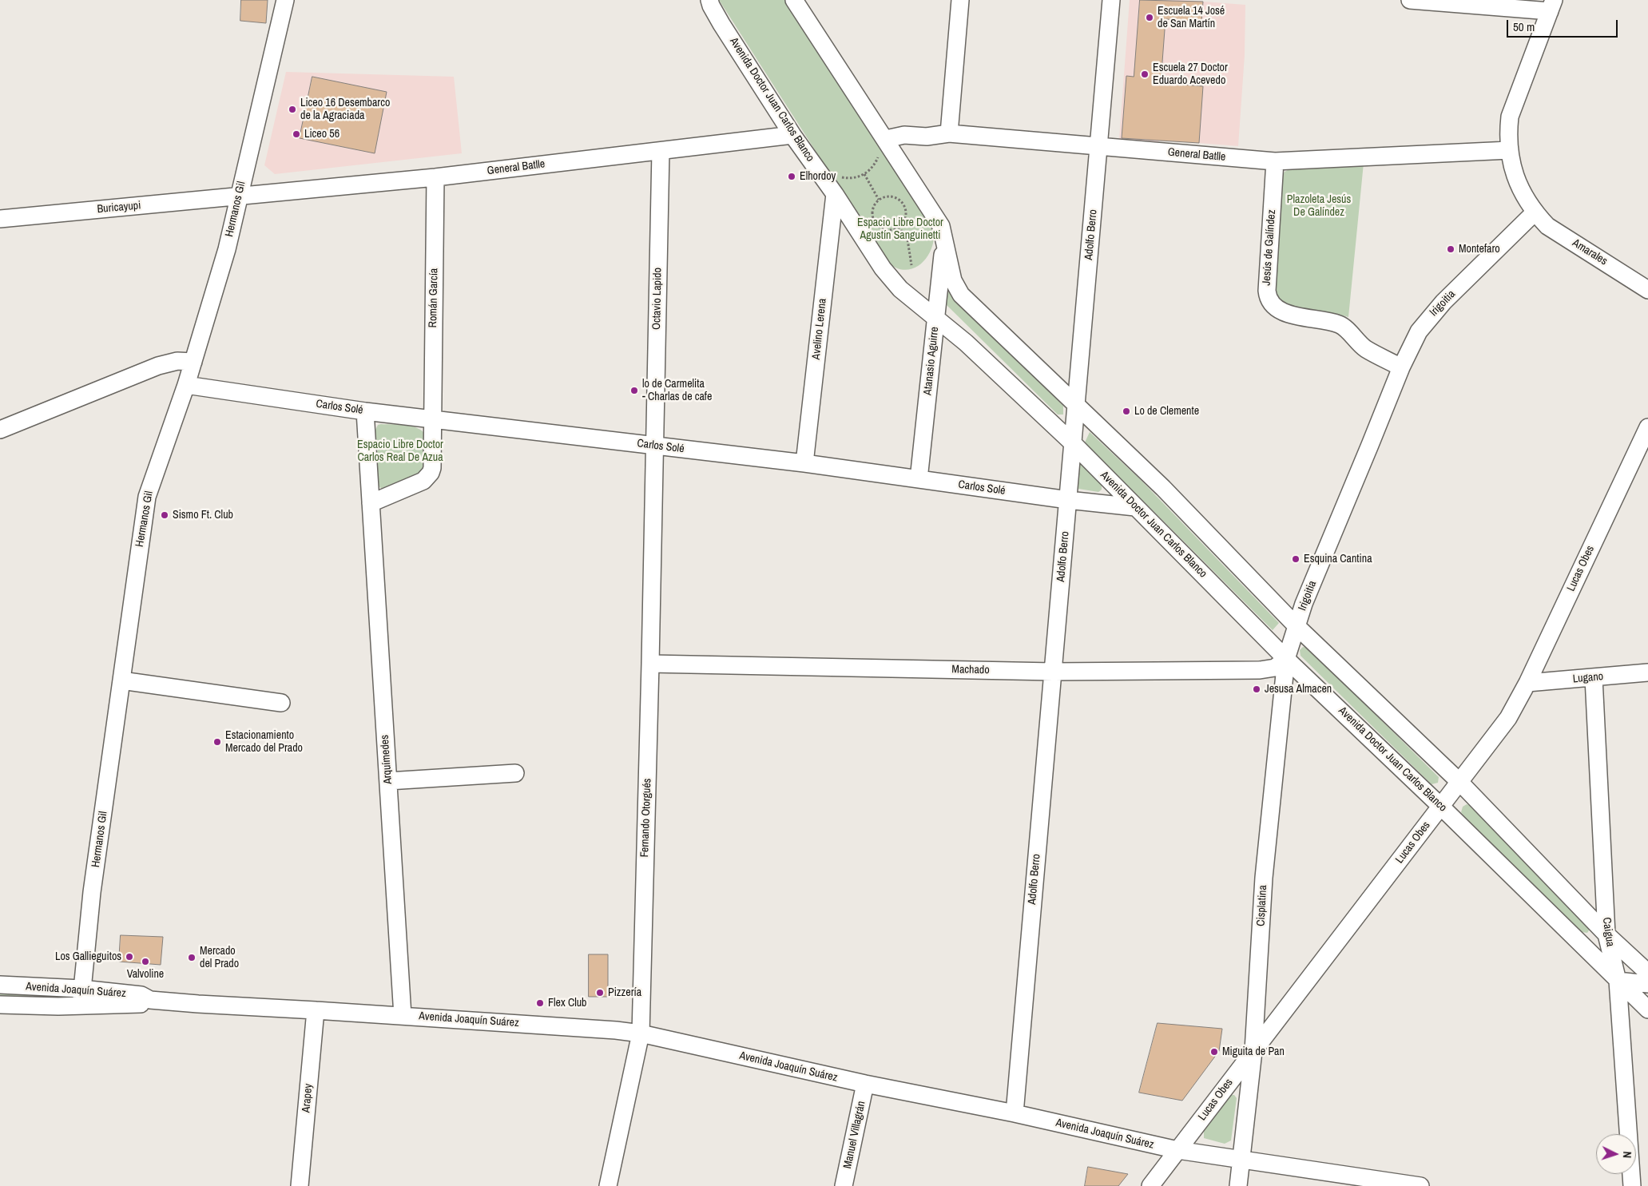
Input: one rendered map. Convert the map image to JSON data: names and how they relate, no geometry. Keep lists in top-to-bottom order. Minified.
{"streets":{"street":["Avenida Doctor Juan Carlos Blanco","General Batlle","Buricayupi","Hermanos Gil","Adolfo Berro","Jesús de Galíndez","Amarales","Román García","Octavio Lapido","Irigoitia","Avelino Lerena","Atanasio Aguirre","Carlos Solé","Lucas Obes","Machado","Lugano","Arquímedes","Fernando Otorgués","Cisplatina","Caigua","Avenida Joaquín Suárez","Arapey","Manuel Villagrán"]},"crossings":[["Avenida Doctor Juan Carlos Blanco","General Batlle"],["Avenida Doctor Juan Carlos Blanco","Adolfo Berro"],["Avenida Doctor Juan Carlos Blanco","Avelino Lerena"],["Avenida Doctor Juan Carlos Blanco","Atanasio Aguirre"],["Avenida Doctor Juan Carlos Blanco","Carlos Solé"],["Avenida Doctor Juan Carlos Blanco","Lucas Obes"],["Avenida Doctor Juan Carlos Blanco","Machado"],["Avenida Doctor Juan Carlos Blanco","Cisplatina"],["Avenida Doctor Juan Carlos Blanco","Caigua"],["General Batlle","Buricayupi"],["General Batlle","Hermanos Gil"],["General Batlle","Adolfo Berro"],["General Batlle","Jesús de Galíndez"],["General Batlle","Román García"],["General Batlle","Octavio Lapido"],["Buricayupi","Hermanos Gil"],["Hermanos Gil","Carlos Solé"],["Hermanos Gil","Avenida Joaquín Suárez"],["Adolfo Berro","Carlos Solé"],["Adolfo Berro","Machado"],["Adolfo Berro","Avenida Joaquín Suárez"],["Jesús de Galíndez","Irigoitia"],["Amarales","Irigoitia"],["Román García","Carlos Solé"],["Octavio Lapido","Carlos Solé"],["Octavio Lapido","Fernando Otorgués"],["Irigoitia","Cisplatina"],["Avelino Lerena","Carlos Solé"],["Atanasio Aguirre","Carlos Solé"],["Carlos Solé","Arquímedes"],["Carlos Solé","Fernando Otorgués"],["Lucas Obes","Lugano"],["Lucas Obes","Cisplatina"],["Lucas Obes","Avenida Joaquín Suárez"],["Machado","Fernando Otorgués"],["Machado","Cisplatina"],["Lugano","Caigua"],["Arquímedes","Avenida Joaquín Suárez"],["Fernando Otorgués","Avenida Joaquín Suárez"],["Cisplatina","Avenida Joaquín Suárez"],["Avenida Joaquín Suárez","Arapey"],["Avenida Joaquín Suárez","Manuel Villagrán"]],"parks":["Plazoleta Jesús De Galíndez","Espacio Libre Doctor Agustín Sanguinetti","Espacio Libre Doctor Carlos Real De Azua"],"places":["Escuela 14 José de San Martín","Escuela 27 Doctor Eduardo Acevedo","Liceo 16 Desembarco de la Agraciada","Liceo 56","Elhordoy","Montefaro","lo de Carmelita - Charlas de cafe","Lo de Clemente","Sismo Ft. Club","Esquina Cantina","Jesusa Almacen","Estacionamiento Mercado del Prado","Los Gallieguitos","Mercado del Prado","Valvoline","Pizzería","Flex Club","Miguita de Pan"],"scale_bar":"50 m","north":"right"}
